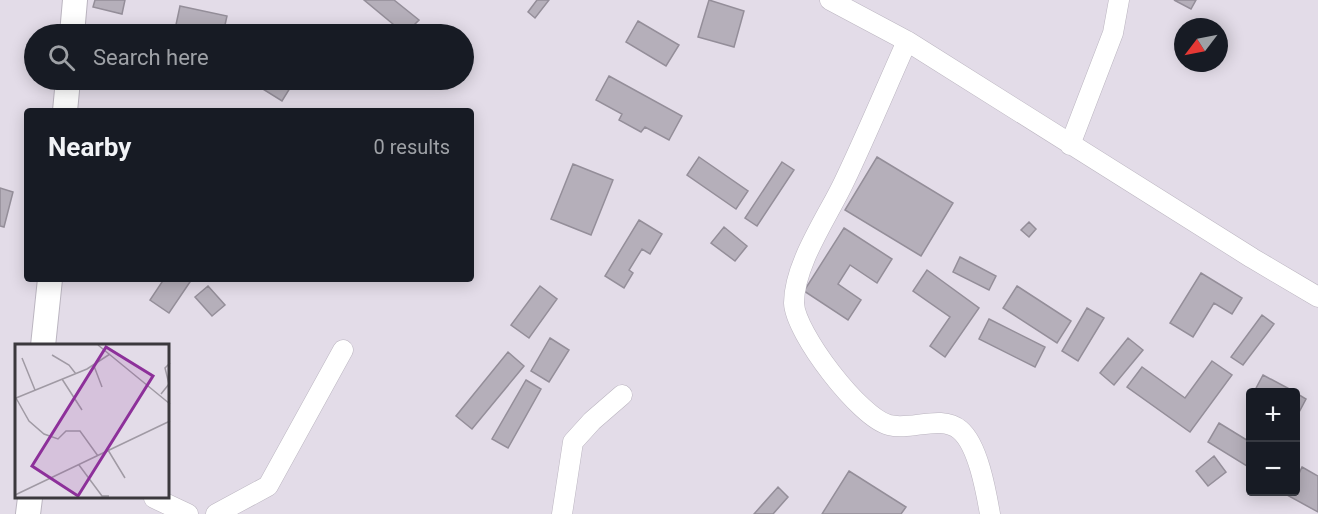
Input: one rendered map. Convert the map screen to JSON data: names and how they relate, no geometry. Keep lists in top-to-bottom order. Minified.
{"north":"bottom left","page":{"search":"Search here","heading":["Nearby","0 results"],"map_buttons":["+","−"]}}
